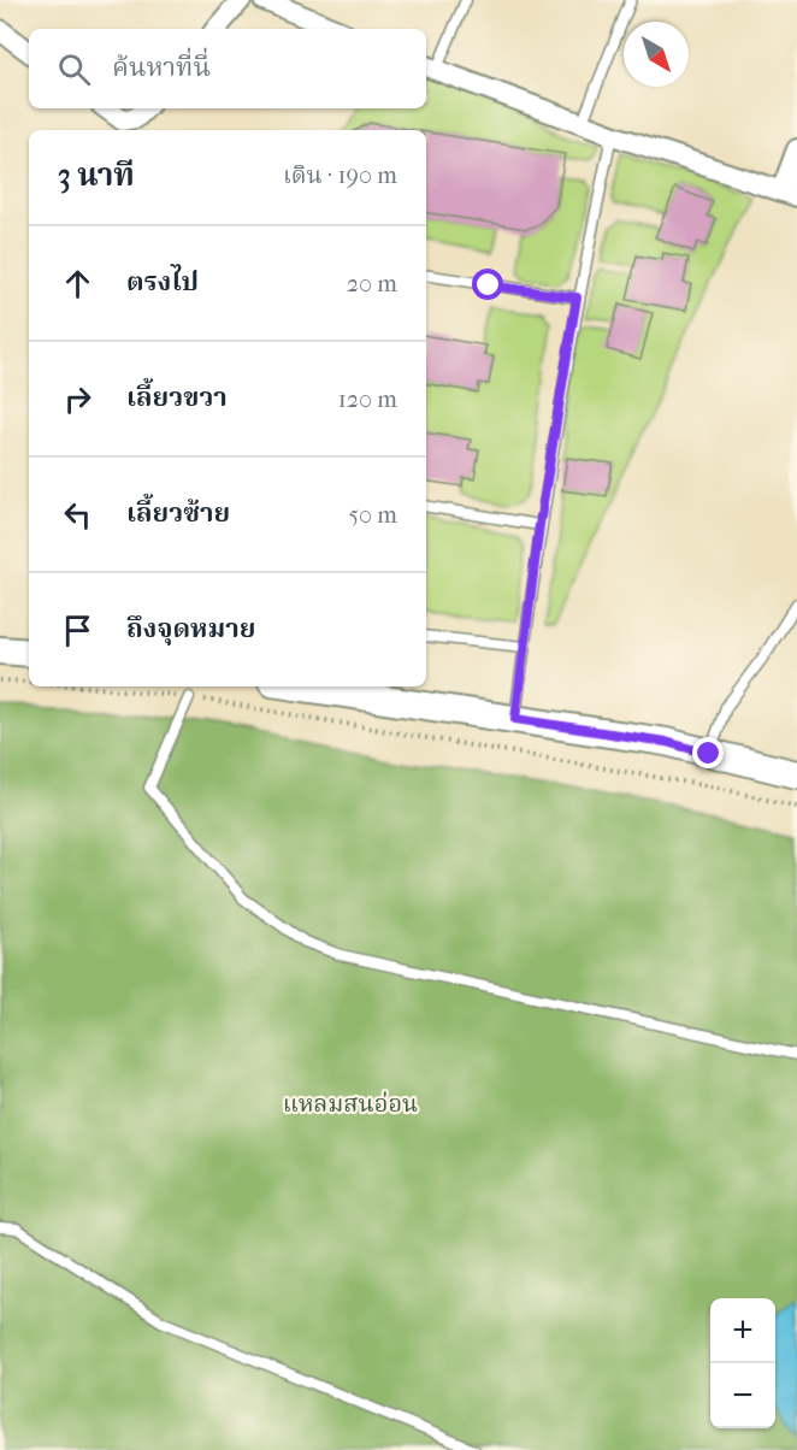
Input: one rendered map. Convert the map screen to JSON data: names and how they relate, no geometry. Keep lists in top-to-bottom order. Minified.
{"parks":["แหลมสนอ่อน"],"north":"bottom right","page":{"search":"ค้นหาที่นี่","heading":["3 นาที","เดิน · 190 m"],"list":[["ตรงไป","20 m"],["เลี้ยวขวา","120 m"],["เลี้ยวซ้าย","50 m"],"ถึงจุดหมาย"],"map_buttons":["+","−"]}}
